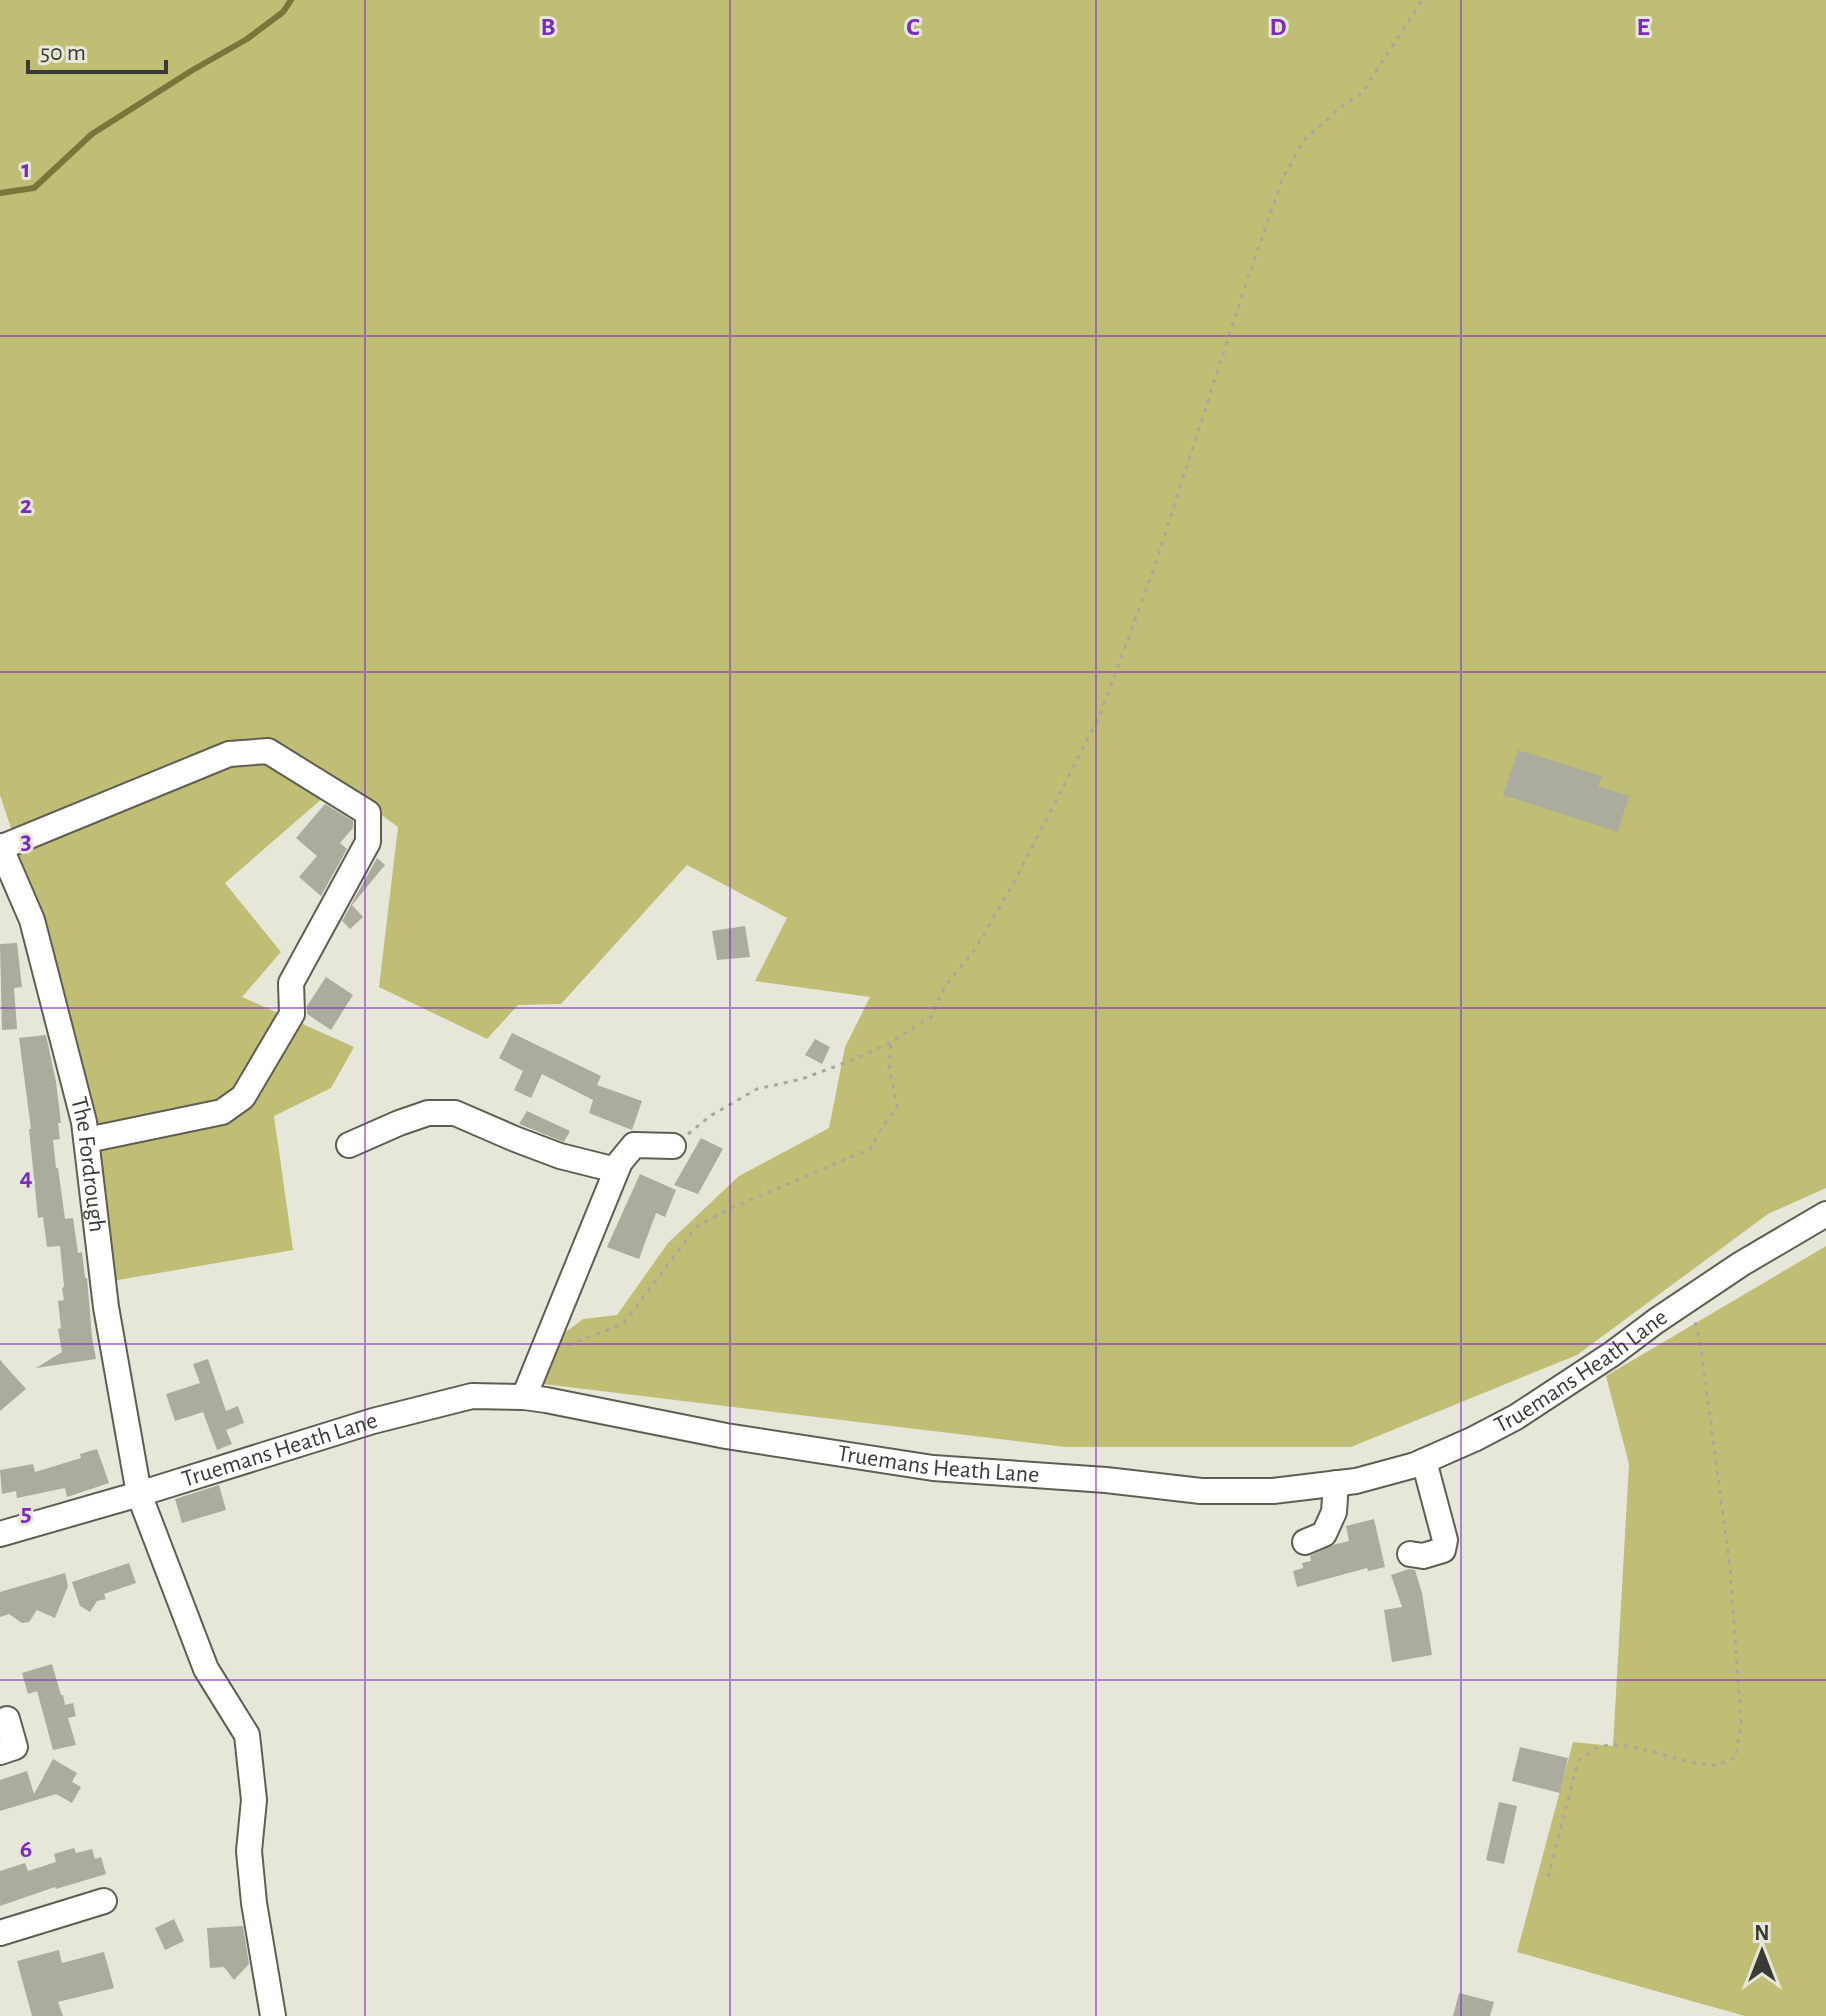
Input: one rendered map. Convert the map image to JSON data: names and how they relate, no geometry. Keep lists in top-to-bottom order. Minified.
{"streets":{"street":["The Fordrough","Truemans Heath Lane"]},"crossings":[["The Fordrough","Truemans Heath Lane"]],"scale_bar":"50 m","north":"top","grid":{"columns":["B","C","D","E"],"rows":["1","2","3","4","5","6"]}}
